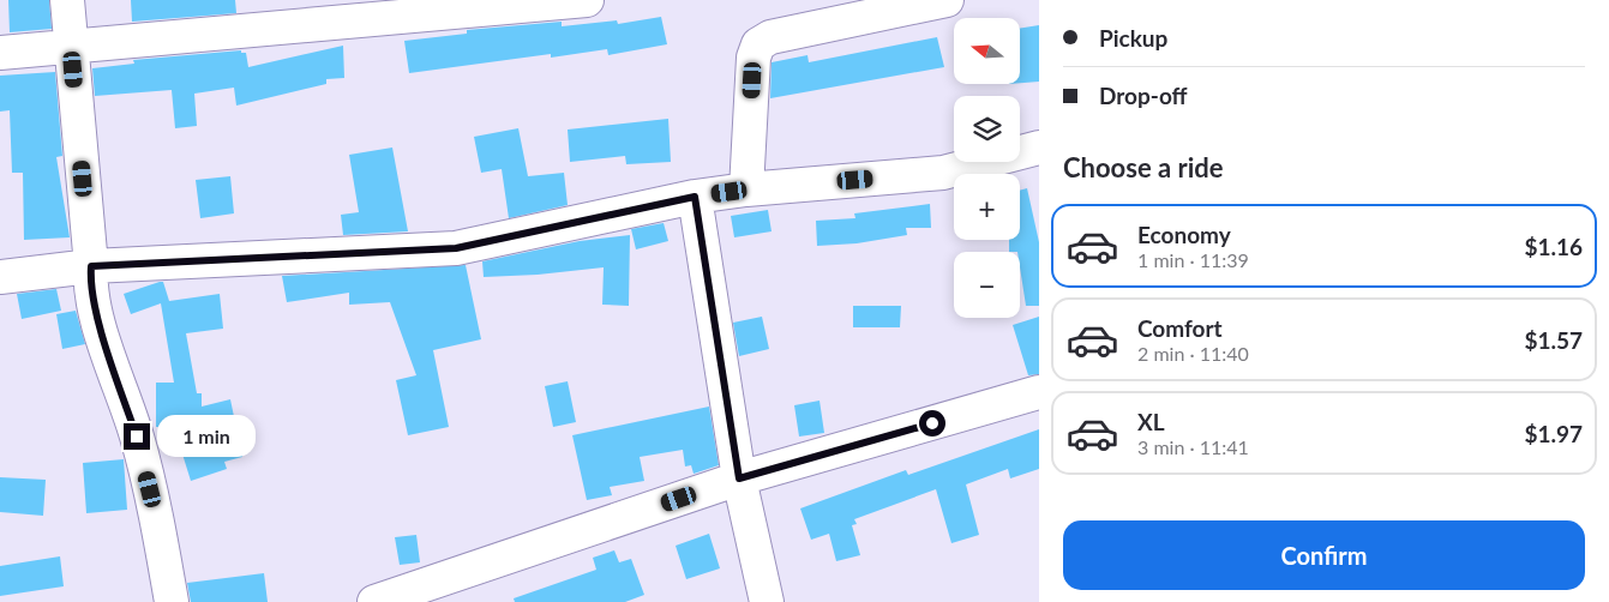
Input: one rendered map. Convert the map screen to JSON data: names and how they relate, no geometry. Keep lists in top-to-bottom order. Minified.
{"north":"left","page":{"banner":["Pickup","Drop-off"],"map_buttons":["+","−"],"heading":"Choose a ride","list":[{"name":"Economy","note":"1 min · 11:39","value":"$1.16"},{"name":"Comfort","note":"2 min · 11:40","value":"$1.57"},{"name":"XL","note":"3 min · 11:41","value":"$1.97"}],"bubble":"1 min","buttons":"Confirm"}}
